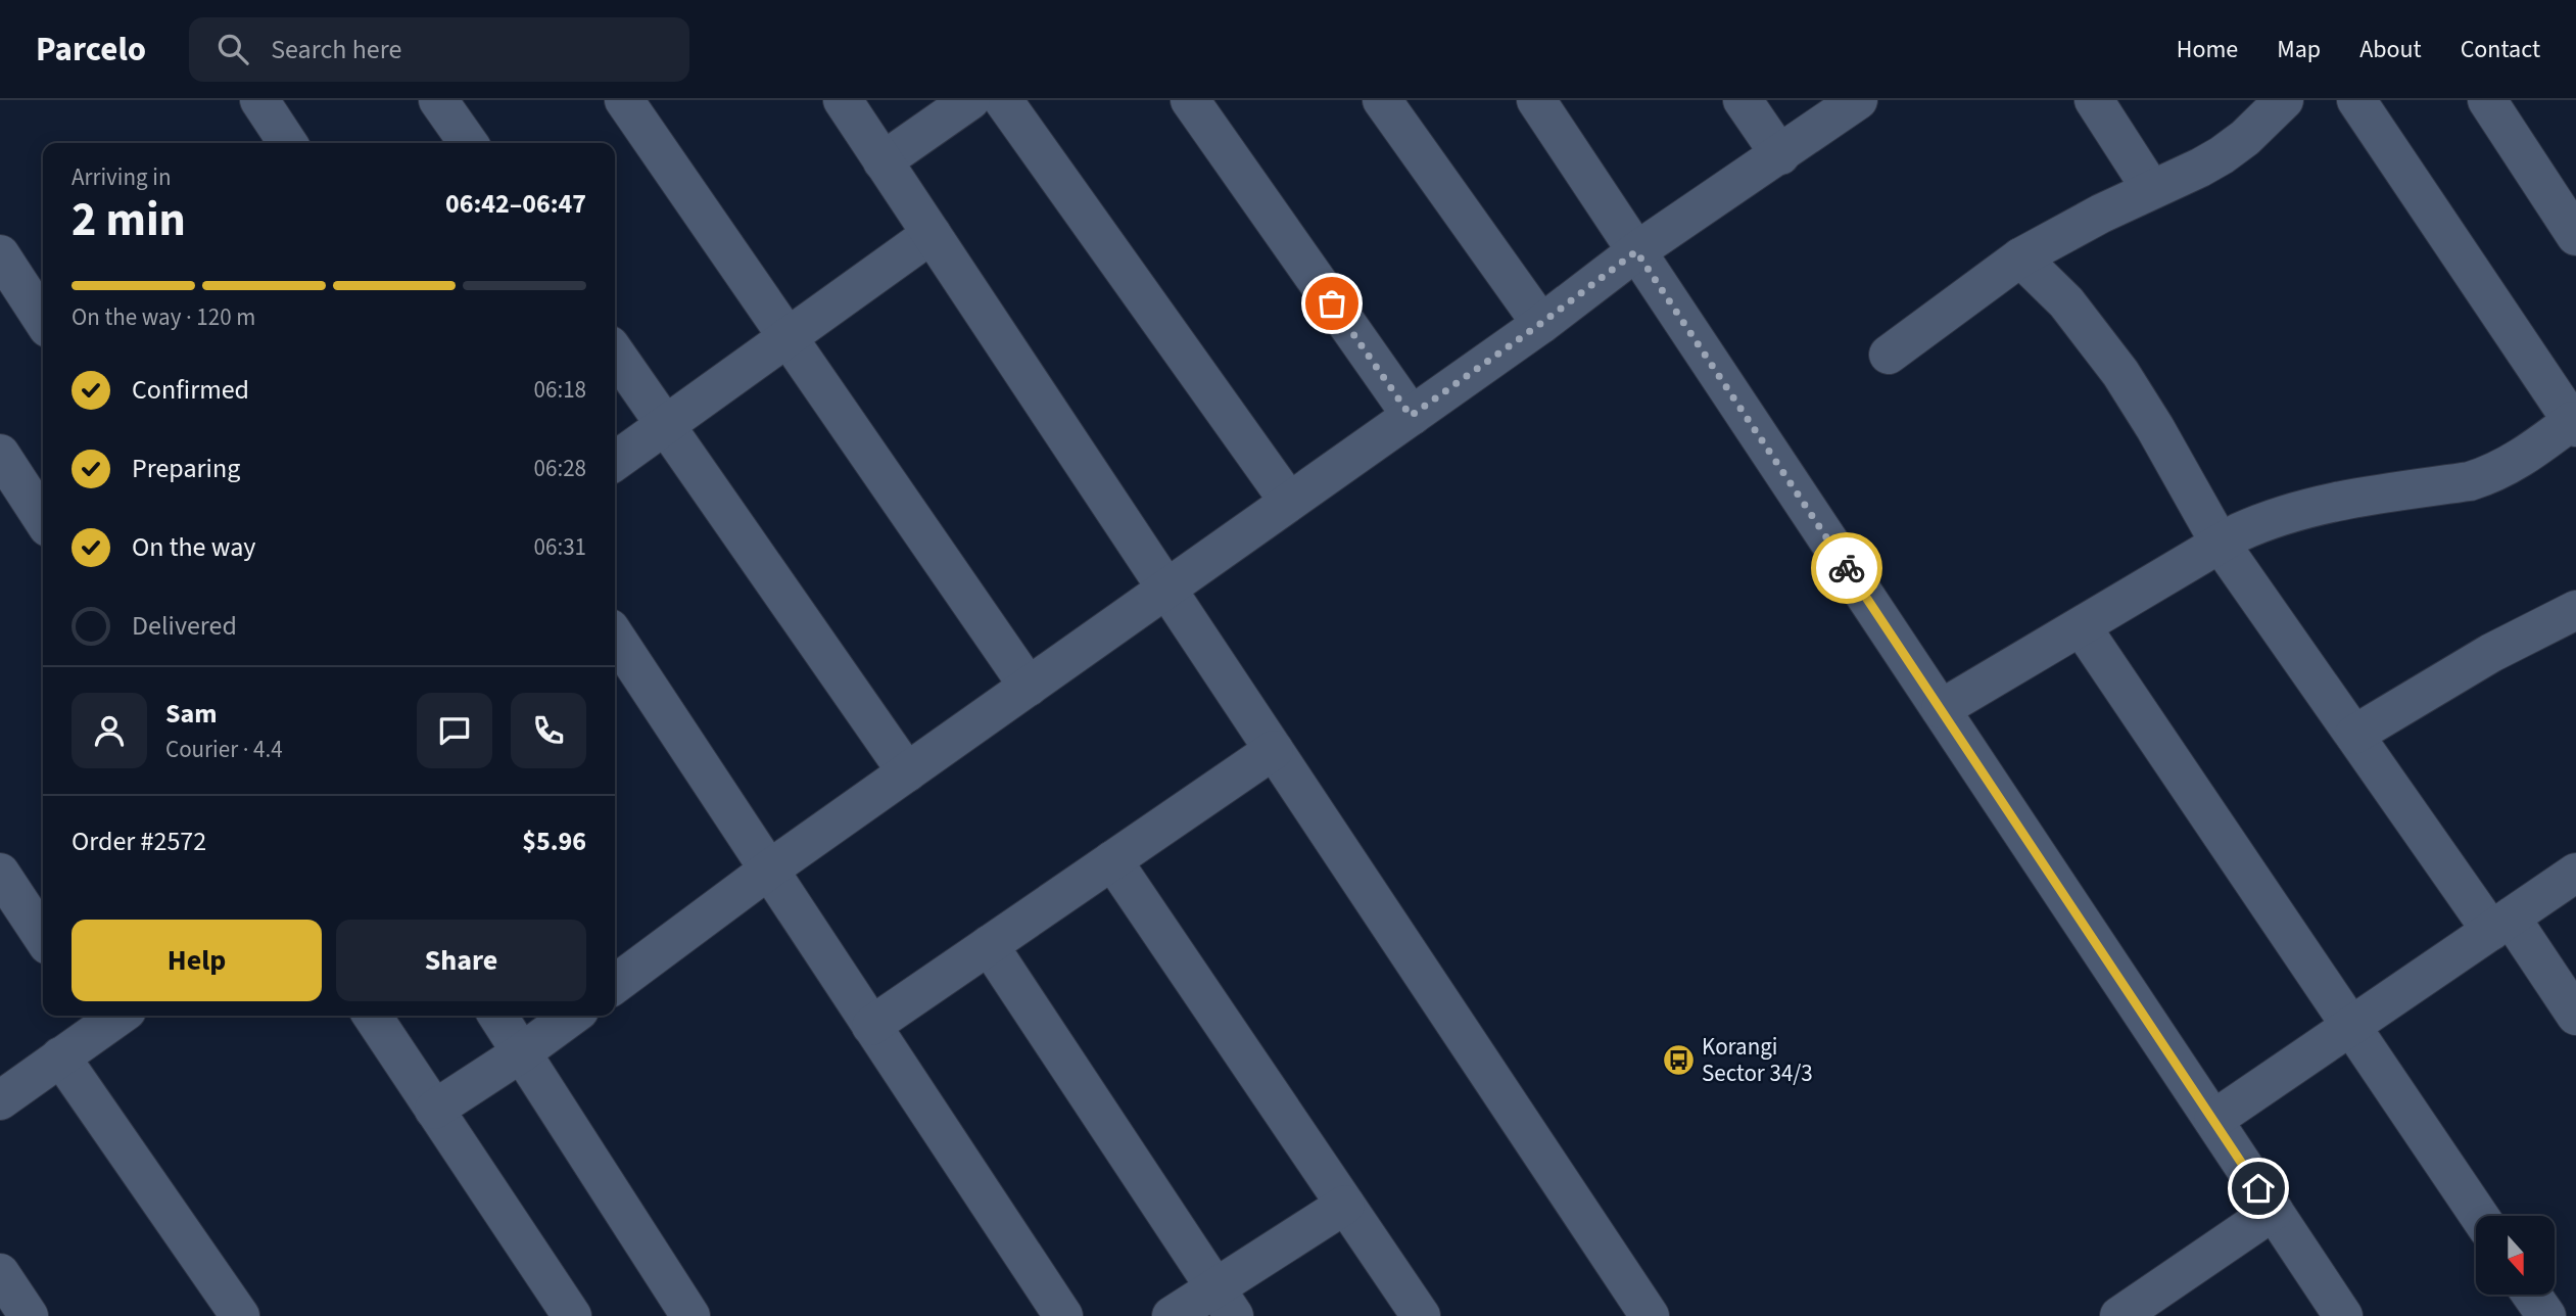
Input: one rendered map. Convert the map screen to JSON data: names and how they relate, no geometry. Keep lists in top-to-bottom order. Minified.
{"places":{"bus stop":["Korangi Sector 34/3"]},"north":"bottom","page":{"header":"Parcelo","search":"Search here","nav":["Home","Map","About","Contact"],"heading":["2 min","Arriving in","06:42–06:47"],"panel":["Sam","Courier · 4.4","Order #2572","$5.96"],"bar":"On the way · 120 m","list":[["Confirmed","06:18"],["Preparing","06:28"],["On the way","06:31"],"Delivered"],"buttons":["Help","Share"]}}
